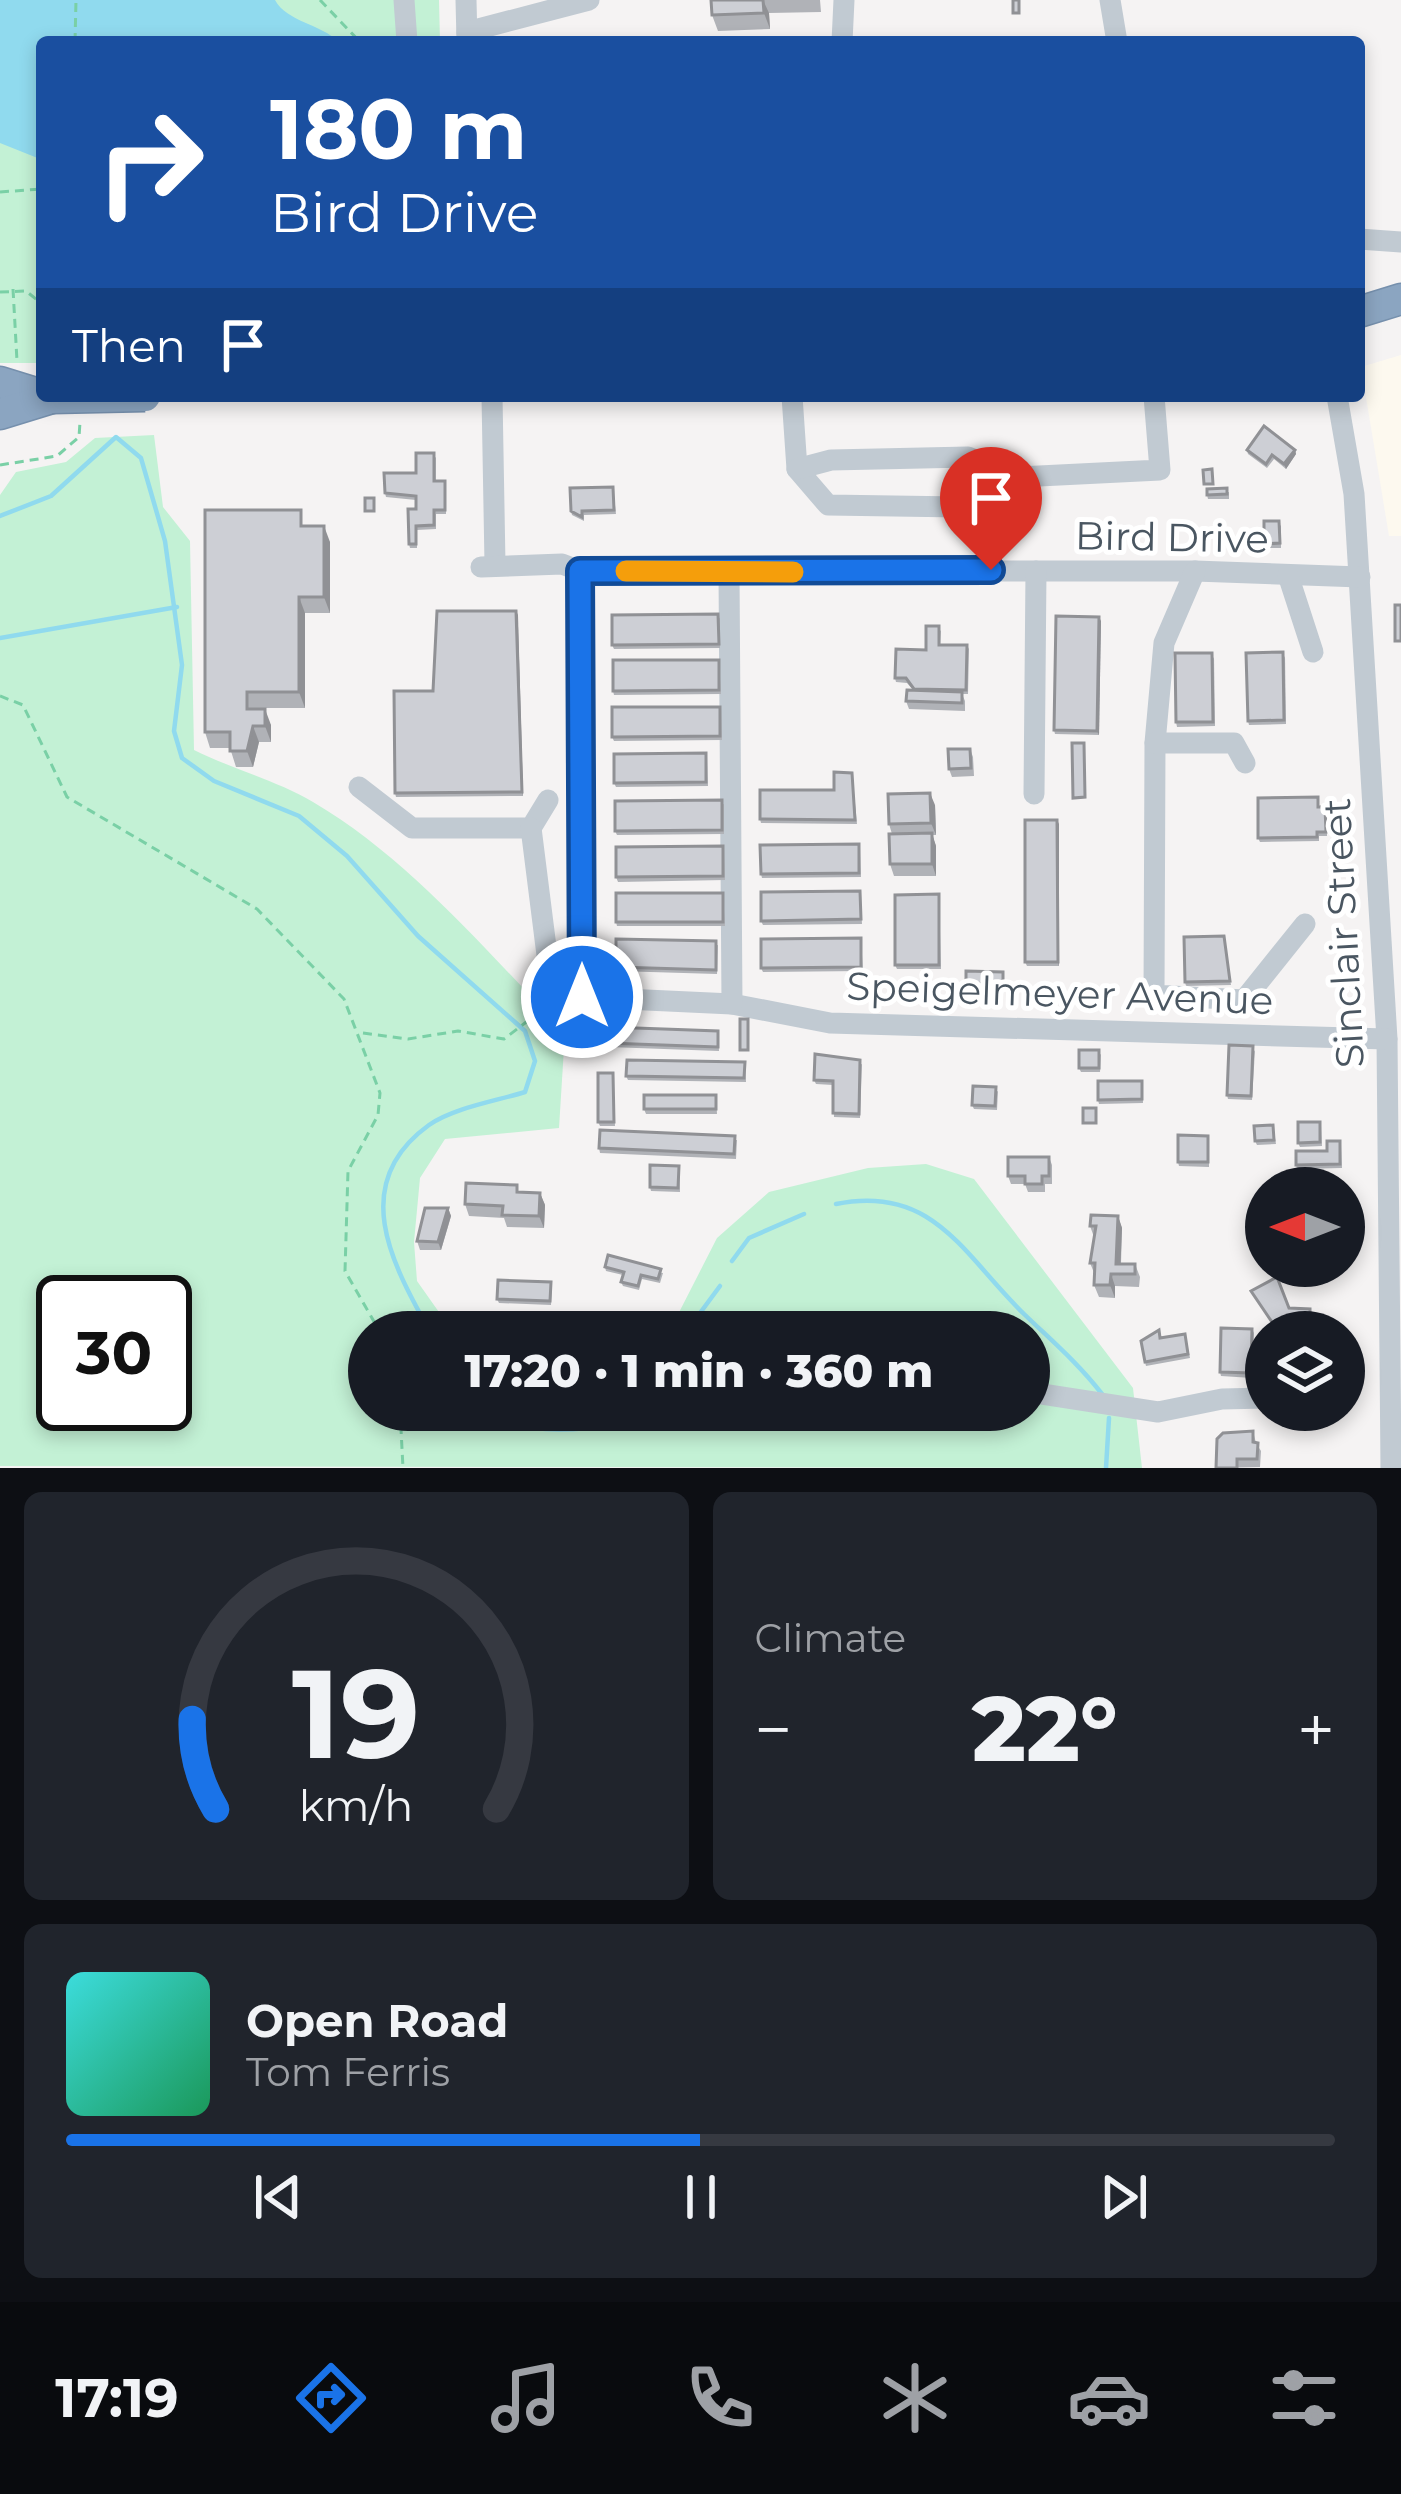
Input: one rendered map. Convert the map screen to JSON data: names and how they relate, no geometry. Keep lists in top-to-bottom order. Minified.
{"streets":{"street":["Bird Drive","Sinclair Street","Speigelmeyer Avenue"]},"crossings":[["Bird Drive","Sinclair Street"],["Sinclair Street","Speigelmeyer Avenue"]],"north":"left","page":{"turn":["180 m","Bird Drive"],"then":"Then","limit":"30","trip":"17:20 · 1 min · 360 m","tile":"Climate","heat":["−","22°","+"],"song":["Open Road","Tom Ferris"],"tabs":"17:19","gauge":["19","km/h"]}}
